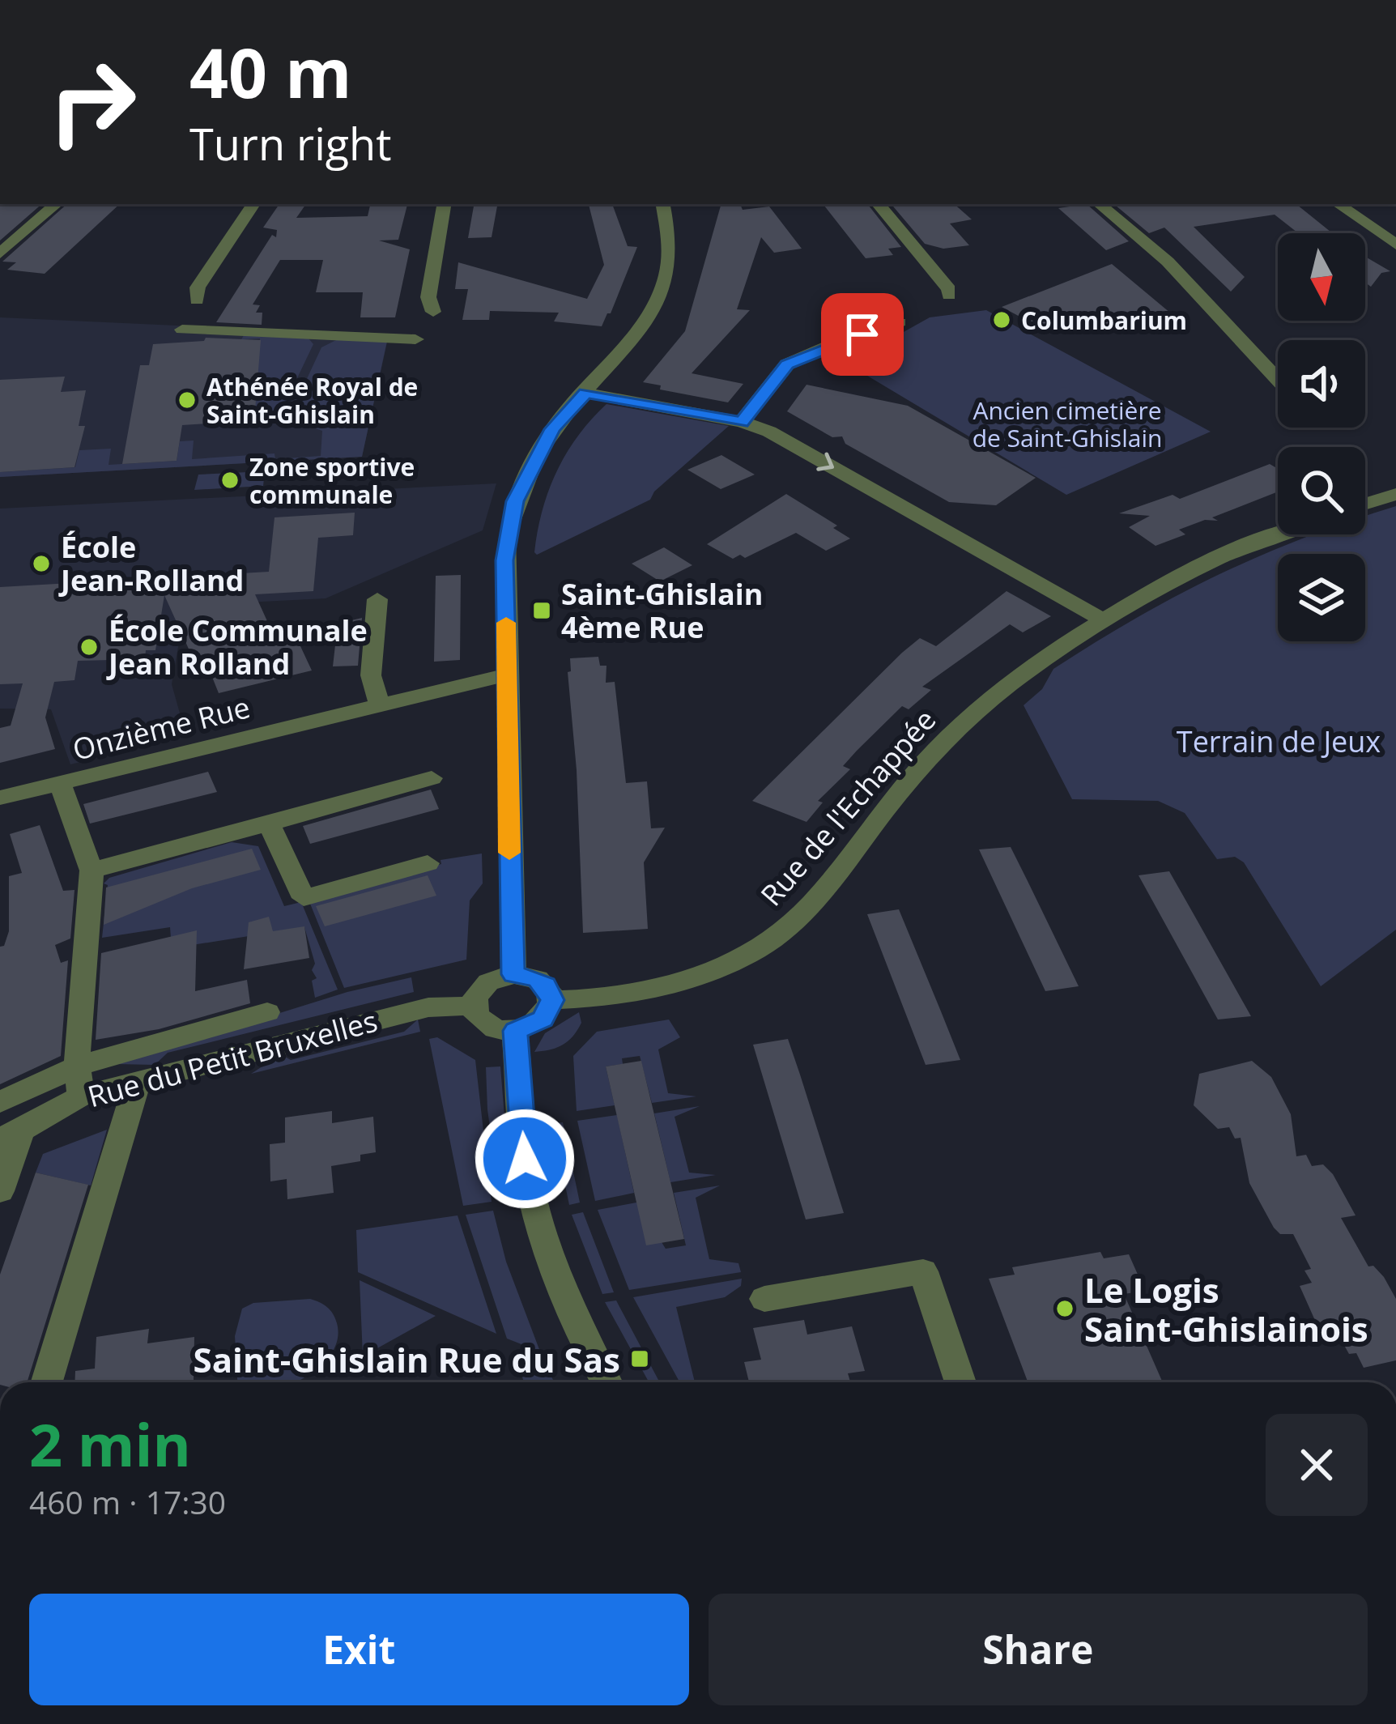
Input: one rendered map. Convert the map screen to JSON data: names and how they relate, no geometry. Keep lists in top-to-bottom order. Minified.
{"streets":{"street":["Onzième Rue","Rue de l'Echappée","Rue du Petit Bruxelles"]},"crossings":[["Rue de l'Echappée","Rue du Petit Bruxelles"]],"parks":["Ancien cimetière de Saint-Ghislain","Terrain de Jeux"],"places":{"other":["Columbarium","Athénée Royal de Saint-Ghislain","Zone sportive communale","École Jean-Rolland","École Communale Jean Rolland","Le Logis Saint-Ghislainois"],"transit":["Saint-Ghislain 4ème Rue","Saint-Ghislain Rue du Sas"]},"north":"bottom","page":{"turn":["40 m","Turn right"],"heading":["2 min","460 m · 17:30"],"buttons":["Exit","Share"]}}
